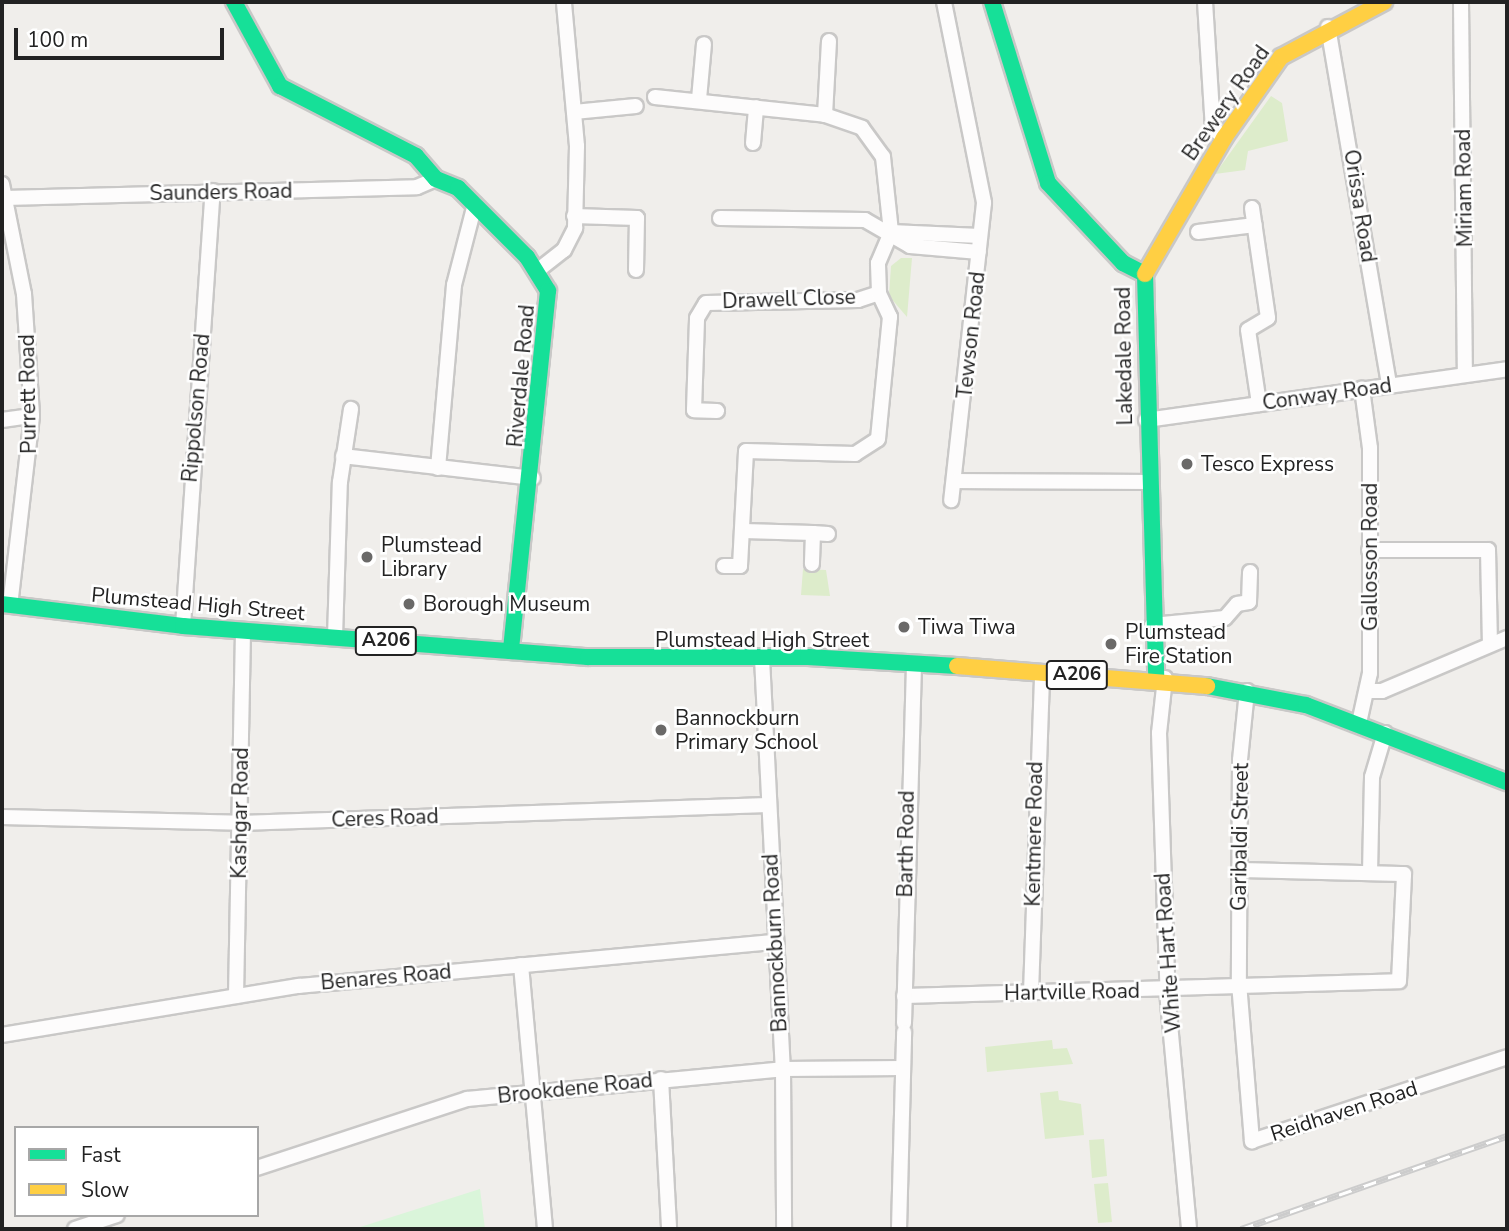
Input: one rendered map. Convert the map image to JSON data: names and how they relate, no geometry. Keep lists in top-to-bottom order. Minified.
{"streets":{"street":["Brewery Road","Miriam Road","Saunders Road","Orissa Road","Drawell Close","Tewson Road","Lakedale Road","Riverdale Road","Purrett Road","Conway Road","Rippolson Road","Gallosson Road","Plumstead High Street","A206","Kashgar Road","Ceres Road","Kentmere Road","Garibaldi Street","Barth Road","Bannockburn Road","White Hart Road","Benares Road","Hartville Road","Brookdene Road","Reidhaven Road"]},"crossings":[["Brewery Road","Orissa Road"],["Brewery Road","Lakedale Road"],["Miriam Road","Conway Road"],["Saunders Road","Riverdale Road"],["Saunders Road","Purrett Road"],["Saunders Road","Rippolson Road"],["Orissa Road","Conway Road"],["Lakedale Road","Conway Road"],["Lakedale Road","Plumstead High Street"],["Lakedale Road","White Hart Road"],["Riverdale Road","Plumstead High Street"],["Purrett Road","Plumstead High Street"],["Conway Road","Gallosson Road"],["Rippolson Road","Plumstead High Street"],["Gallosson Road","Plumstead High Street"],["Plumstead High Street","Kashgar Road"],["Plumstead High Street","Kentmere Road"],["Plumstead High Street","Garibaldi Street"],["Plumstead High Street","Barth Road"],["Plumstead High Street","Bannockburn Road"],["Plumstead High Street","White Hart Road"],["Kashgar Road","Ceres Road"],["Kashgar Road","Benares Road"],["Ceres Road","Bannockburn Road"],["Kentmere Road","Hartville Road"],["Garibaldi Street","Hartville Road"],["Garibaldi Street","Reidhaven Road"],["Barth Road","Hartville Road"],["Barth Road","Brookdene Road"],["Bannockburn Road","Benares Road"],["Bannockburn Road","Brookdene Road"],["White Hart Road","Hartville Road"],["Hartville Road","Reidhaven Road"]],"places":["Tesco Express","Plumstead Library","Borough Museum","Tiwa Tiwa","Plumstead Fire Station","Bannockburn Primary School"],"legend":["Fast","Slow"],"scale_bar":"100 m"}
